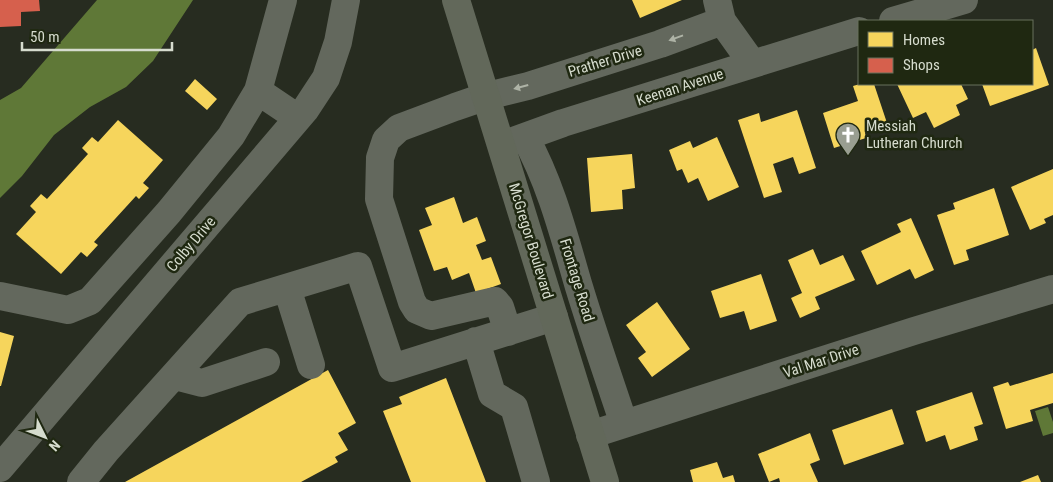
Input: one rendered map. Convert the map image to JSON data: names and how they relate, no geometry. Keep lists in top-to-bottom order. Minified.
{"streets":{"main road":["McGregor Boulevard"],"street":["Prather Drive","Keenan Avenue","Colby Drive","Frontage Road","Val Mar Drive"]},"crossings":[["Prather Drive","Keenan Avenue"],["Prather Drive","McGregor Boulevard"],["Keenan Avenue","McGregor Boulevard"],["Keenan Avenue","Frontage Road"],["McGregor Boulevard","Frontage Road"],["McGregor Boulevard","Val Mar Drive"],["Frontage Road","Val Mar Drive"]],"places":{"church":["Messiah Lutheran Church"]},"legend":["Homes","Shops"],"scale_bar":"50 m","north":"bottom right"}
